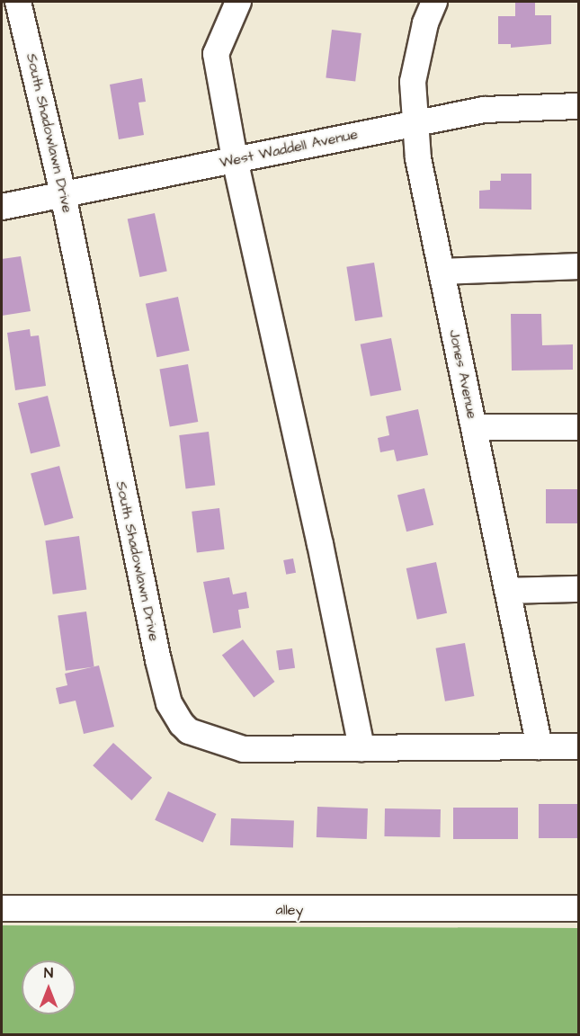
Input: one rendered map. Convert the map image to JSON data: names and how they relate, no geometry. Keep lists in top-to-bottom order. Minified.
{"streets":{"street":["South Shadowlawn Drive","West Waddell Avenue","Jones Avenue","alley"]},"crossings":[["South Shadowlawn Drive","West Waddell Avenue"],["South Shadowlawn Drive","Jones Avenue"],["West Waddell Avenue","Jones Avenue"]],"north":"top"}
